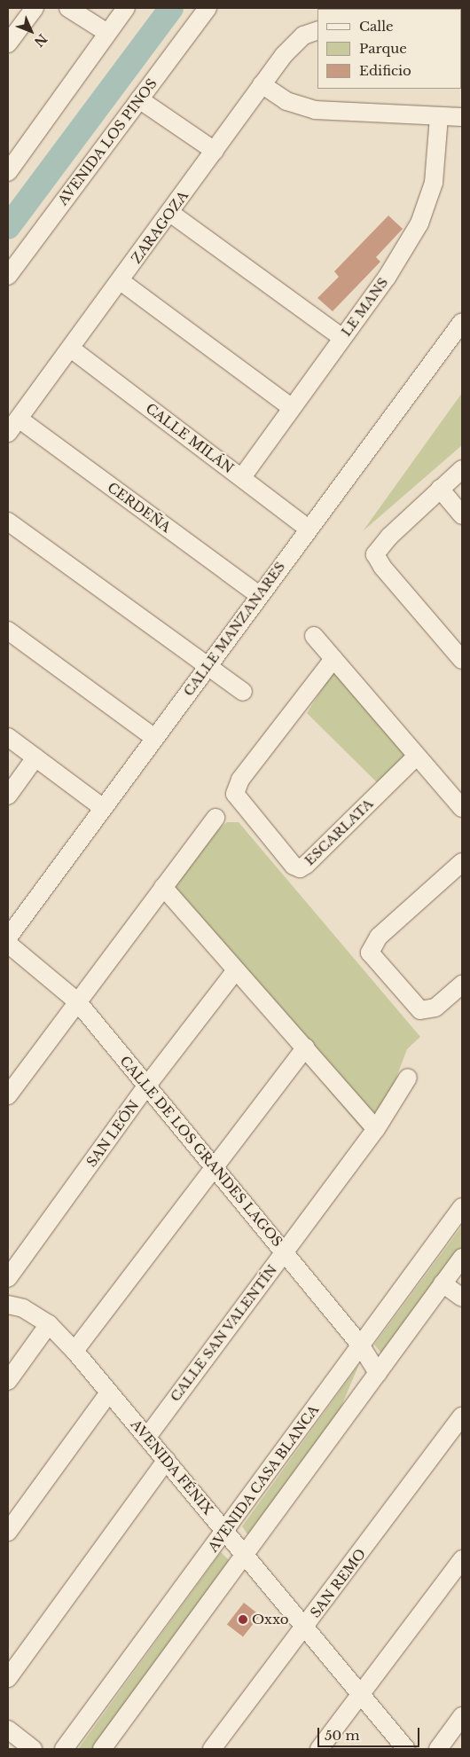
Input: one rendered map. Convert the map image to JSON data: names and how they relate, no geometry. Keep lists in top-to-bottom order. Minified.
{"streets":{"street":["AVENIDA LOS PINOS","ZARAGOZA","LE MANS","CALLE MILÁN","CERDEÑA","CALLE MANZANARES","ESCARLATA","SAN LEÓN","CALLE DE LOS GRANDES LAGOS","CALLE SAN VALENTÍN","AVENIDA FÉNIX","AVENIDA CASA BLANCA","SAN REMO"]},"crossings":[["ZARAGOZA","CALLE MILÁN"],["ZARAGOZA","CERDEÑA"],["LE MANS","CALLE MILÁN"],["CALLE MILÁN","CALLE MANZANARES"],["CERDEÑA","CALLE MANZANARES"],["SAN LEÓN","CALLE DE LOS GRANDES LAGOS"],["CALLE DE LOS GRANDES LAGOS","CALLE SAN VALENTÍN"],["CALLE DE LOS GRANDES LAGOS","AVENIDA CASA BLANCA"],["CALLE SAN VALENTÍN","AVENIDA FÉNIX"],["AVENIDA FÉNIX","AVENIDA CASA BLANCA"],["AVENIDA FÉNIX","SAN REMO"]],"places":["Oxxo"],"legend":["Calle","Parque","Edificio"],"scale_bar":"50 m","north":"bottom right"}
